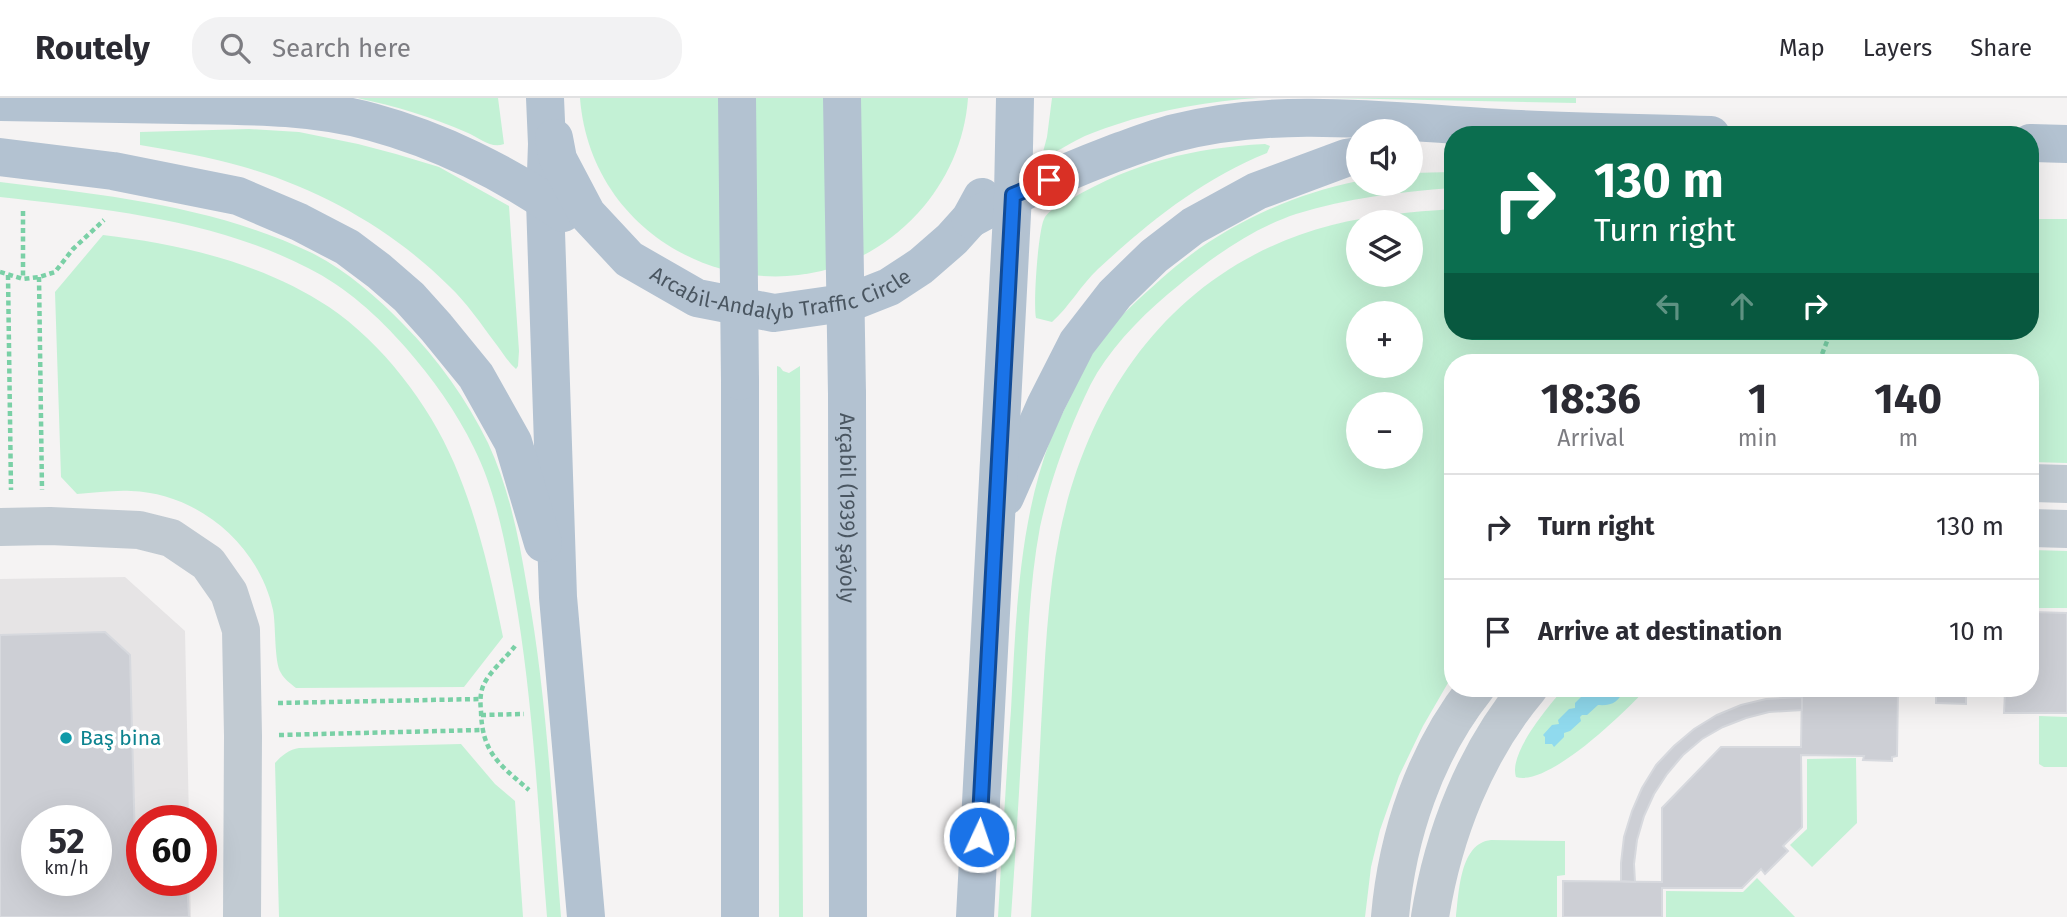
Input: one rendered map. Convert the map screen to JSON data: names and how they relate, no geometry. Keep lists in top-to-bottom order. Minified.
{"streets":{"main road":["Arcabil-Andalyb Traffic Circle","Arçabil (1939) şaýoly"]},"places":["Baş bina"],"page":{"header":"Routely","search":"Search here","nav":["Map","Layers","Share"],"map_buttons":["+","−"],"turn":["130 m","Turn right"],"eta":["18:36","Arrival","1","min","140","m"],"list":[{"name":"Turn right","value":"130 m"},{"name":"Arrive at destination","value":"10 m"}],"speed":"52 km/h","limit":"60"}}
